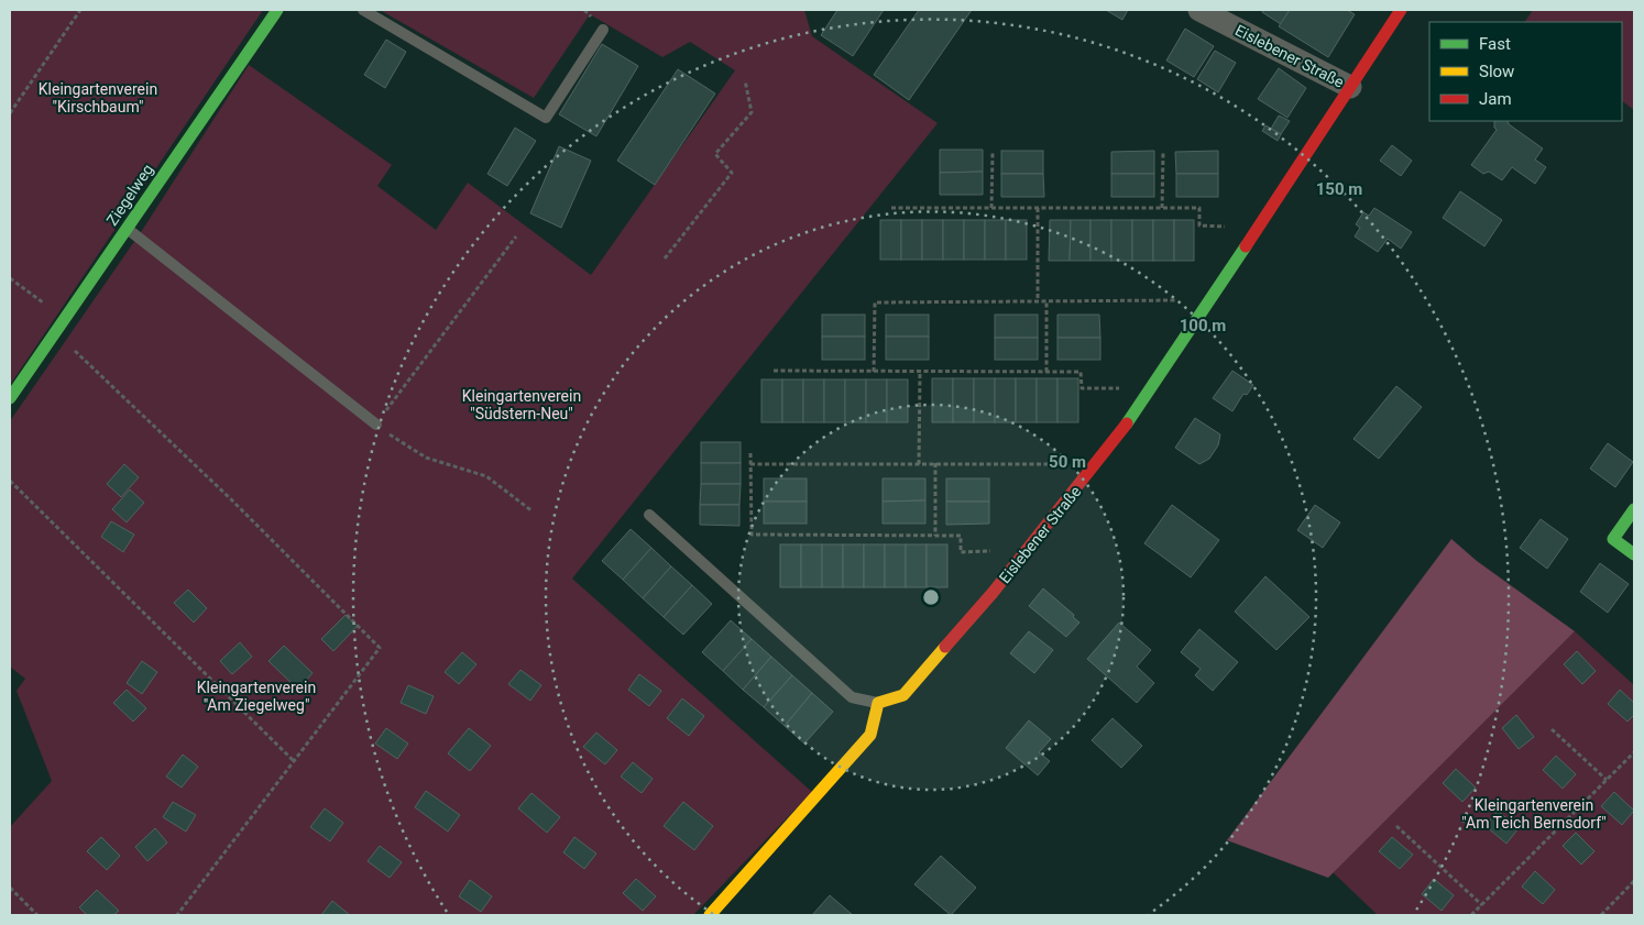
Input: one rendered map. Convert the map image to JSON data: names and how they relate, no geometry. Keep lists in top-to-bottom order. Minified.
{"streets":{"street":["Eislebener Straße","Ziegelweg"]},"parks":["Kleingartenverein \"Kirschbaum\"","Kleingartenverein \"Südstern-Neu\"","Kleingartenverein \"Am Ziegelweg\"","Kleingartenverein \"Am Teich Bernsdorf\""],"legend":["Fast","Slow","Jam"],"rings":["150 m","100 m","50 m"]}
